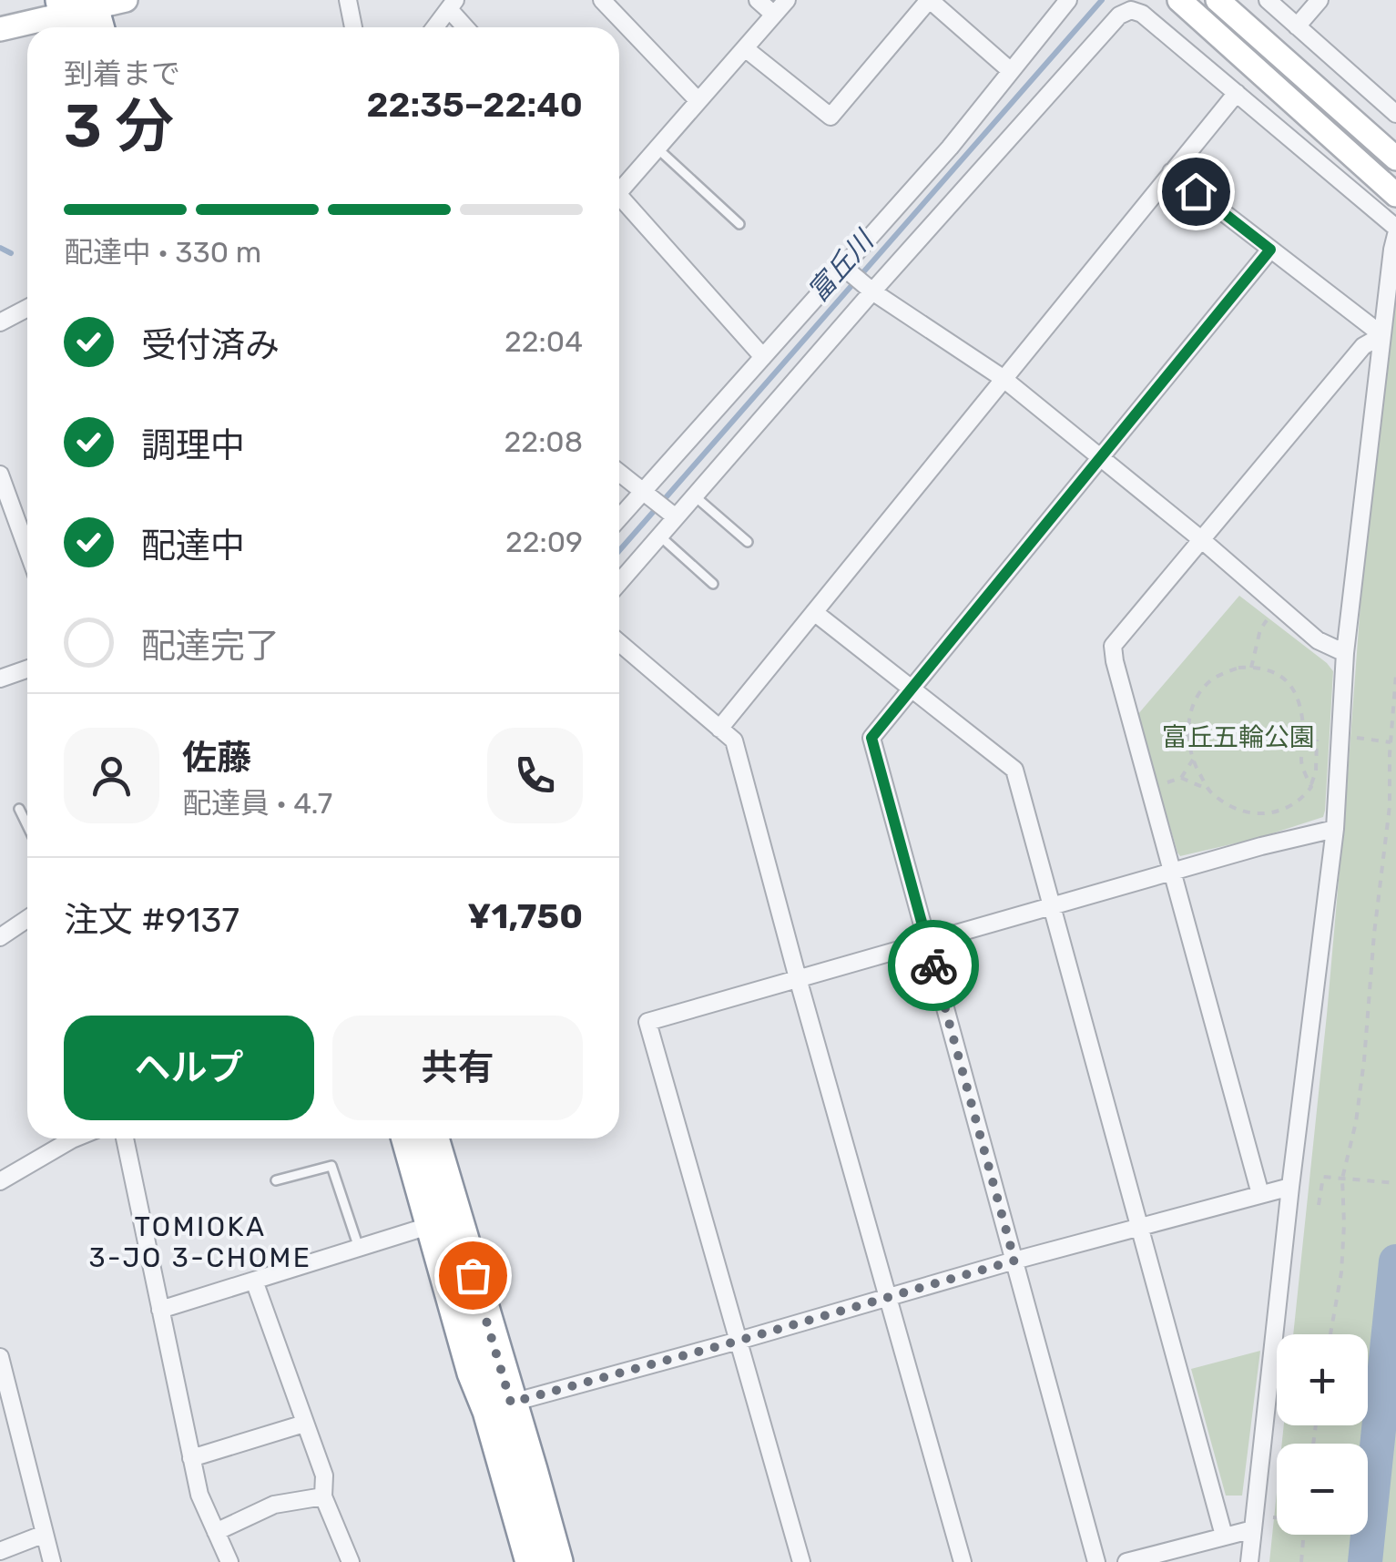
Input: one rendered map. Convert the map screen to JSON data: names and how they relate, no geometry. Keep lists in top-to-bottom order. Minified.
{"districts":["TOMIOKA 3-JO 3-CHOME"],"water":["富丘川"],"parks":["富丘五輪公園"],"page":{"heading":["3 分","到着まで","22:35–22:40"],"panel":["佐藤","配達員 · 4.7","注文 #9137","¥1,750"],"bar":"配達中 · 330 m","list":[["受付済み","22:04"],["調理中","22:08"],["配達中","22:09"],"配達完了"],"buttons":["ヘルプ","共有"],"map_buttons":["+","−"]}}
